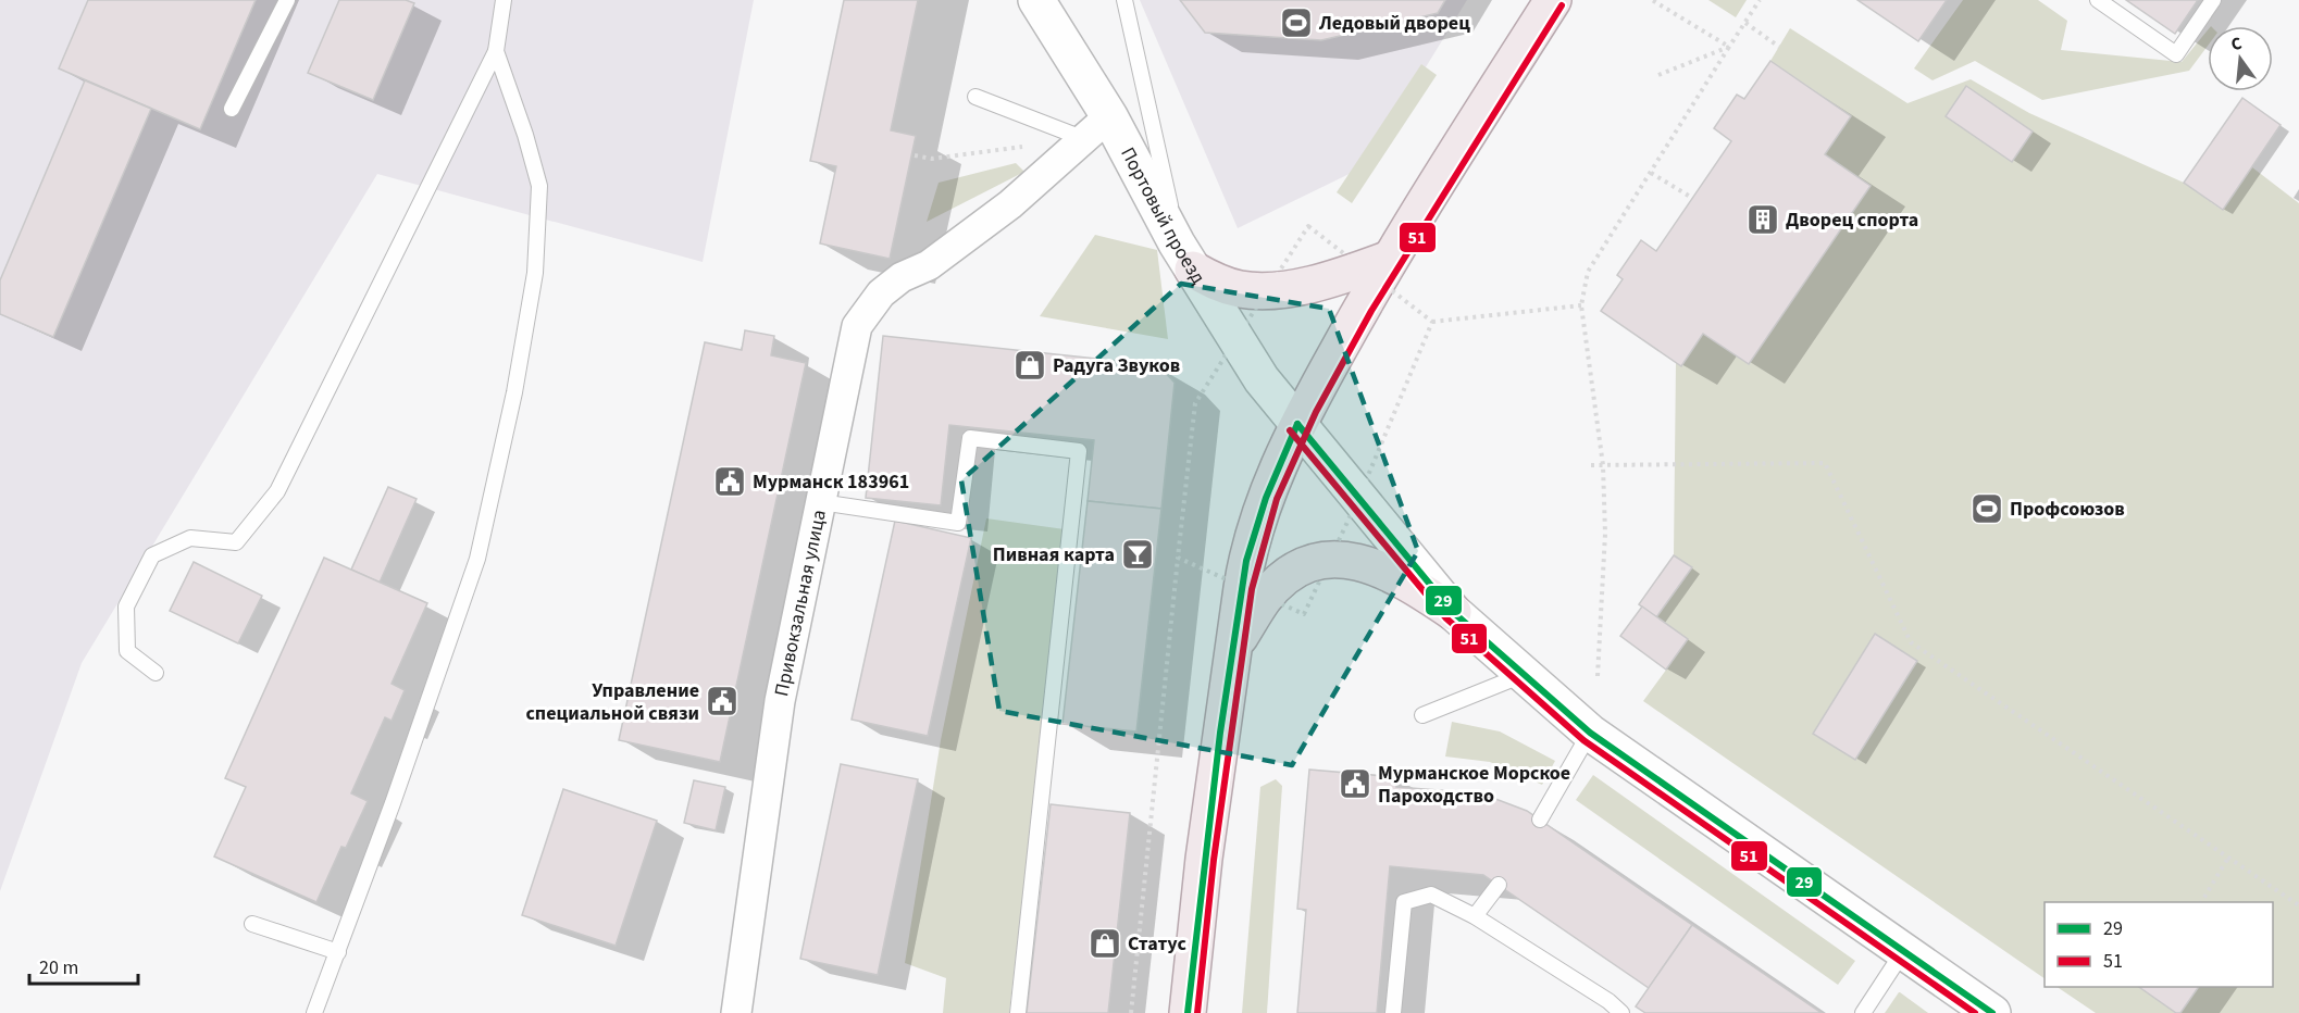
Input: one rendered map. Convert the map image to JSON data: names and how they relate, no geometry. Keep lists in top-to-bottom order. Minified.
{"streets":{"street":["Портовый проезд","Привокзальная улица"]},"crossings":[["Портовый проезд","Привокзальная улица"]],"places":{"sports":["Ледовый дворец","Профсоюзов"],"building":["Дворец спорта"],"shop":["Радуга Звуков","Статус"],"public building":["Мурманск 183961","Управление специальной связи","Мурманское Морское Пароходство"],"bar":["Пивная карта"]},"lines":["transit line 51","transit line 29"],"legend":["29","51"],"scale_bar":"20 m","north":"top"}
